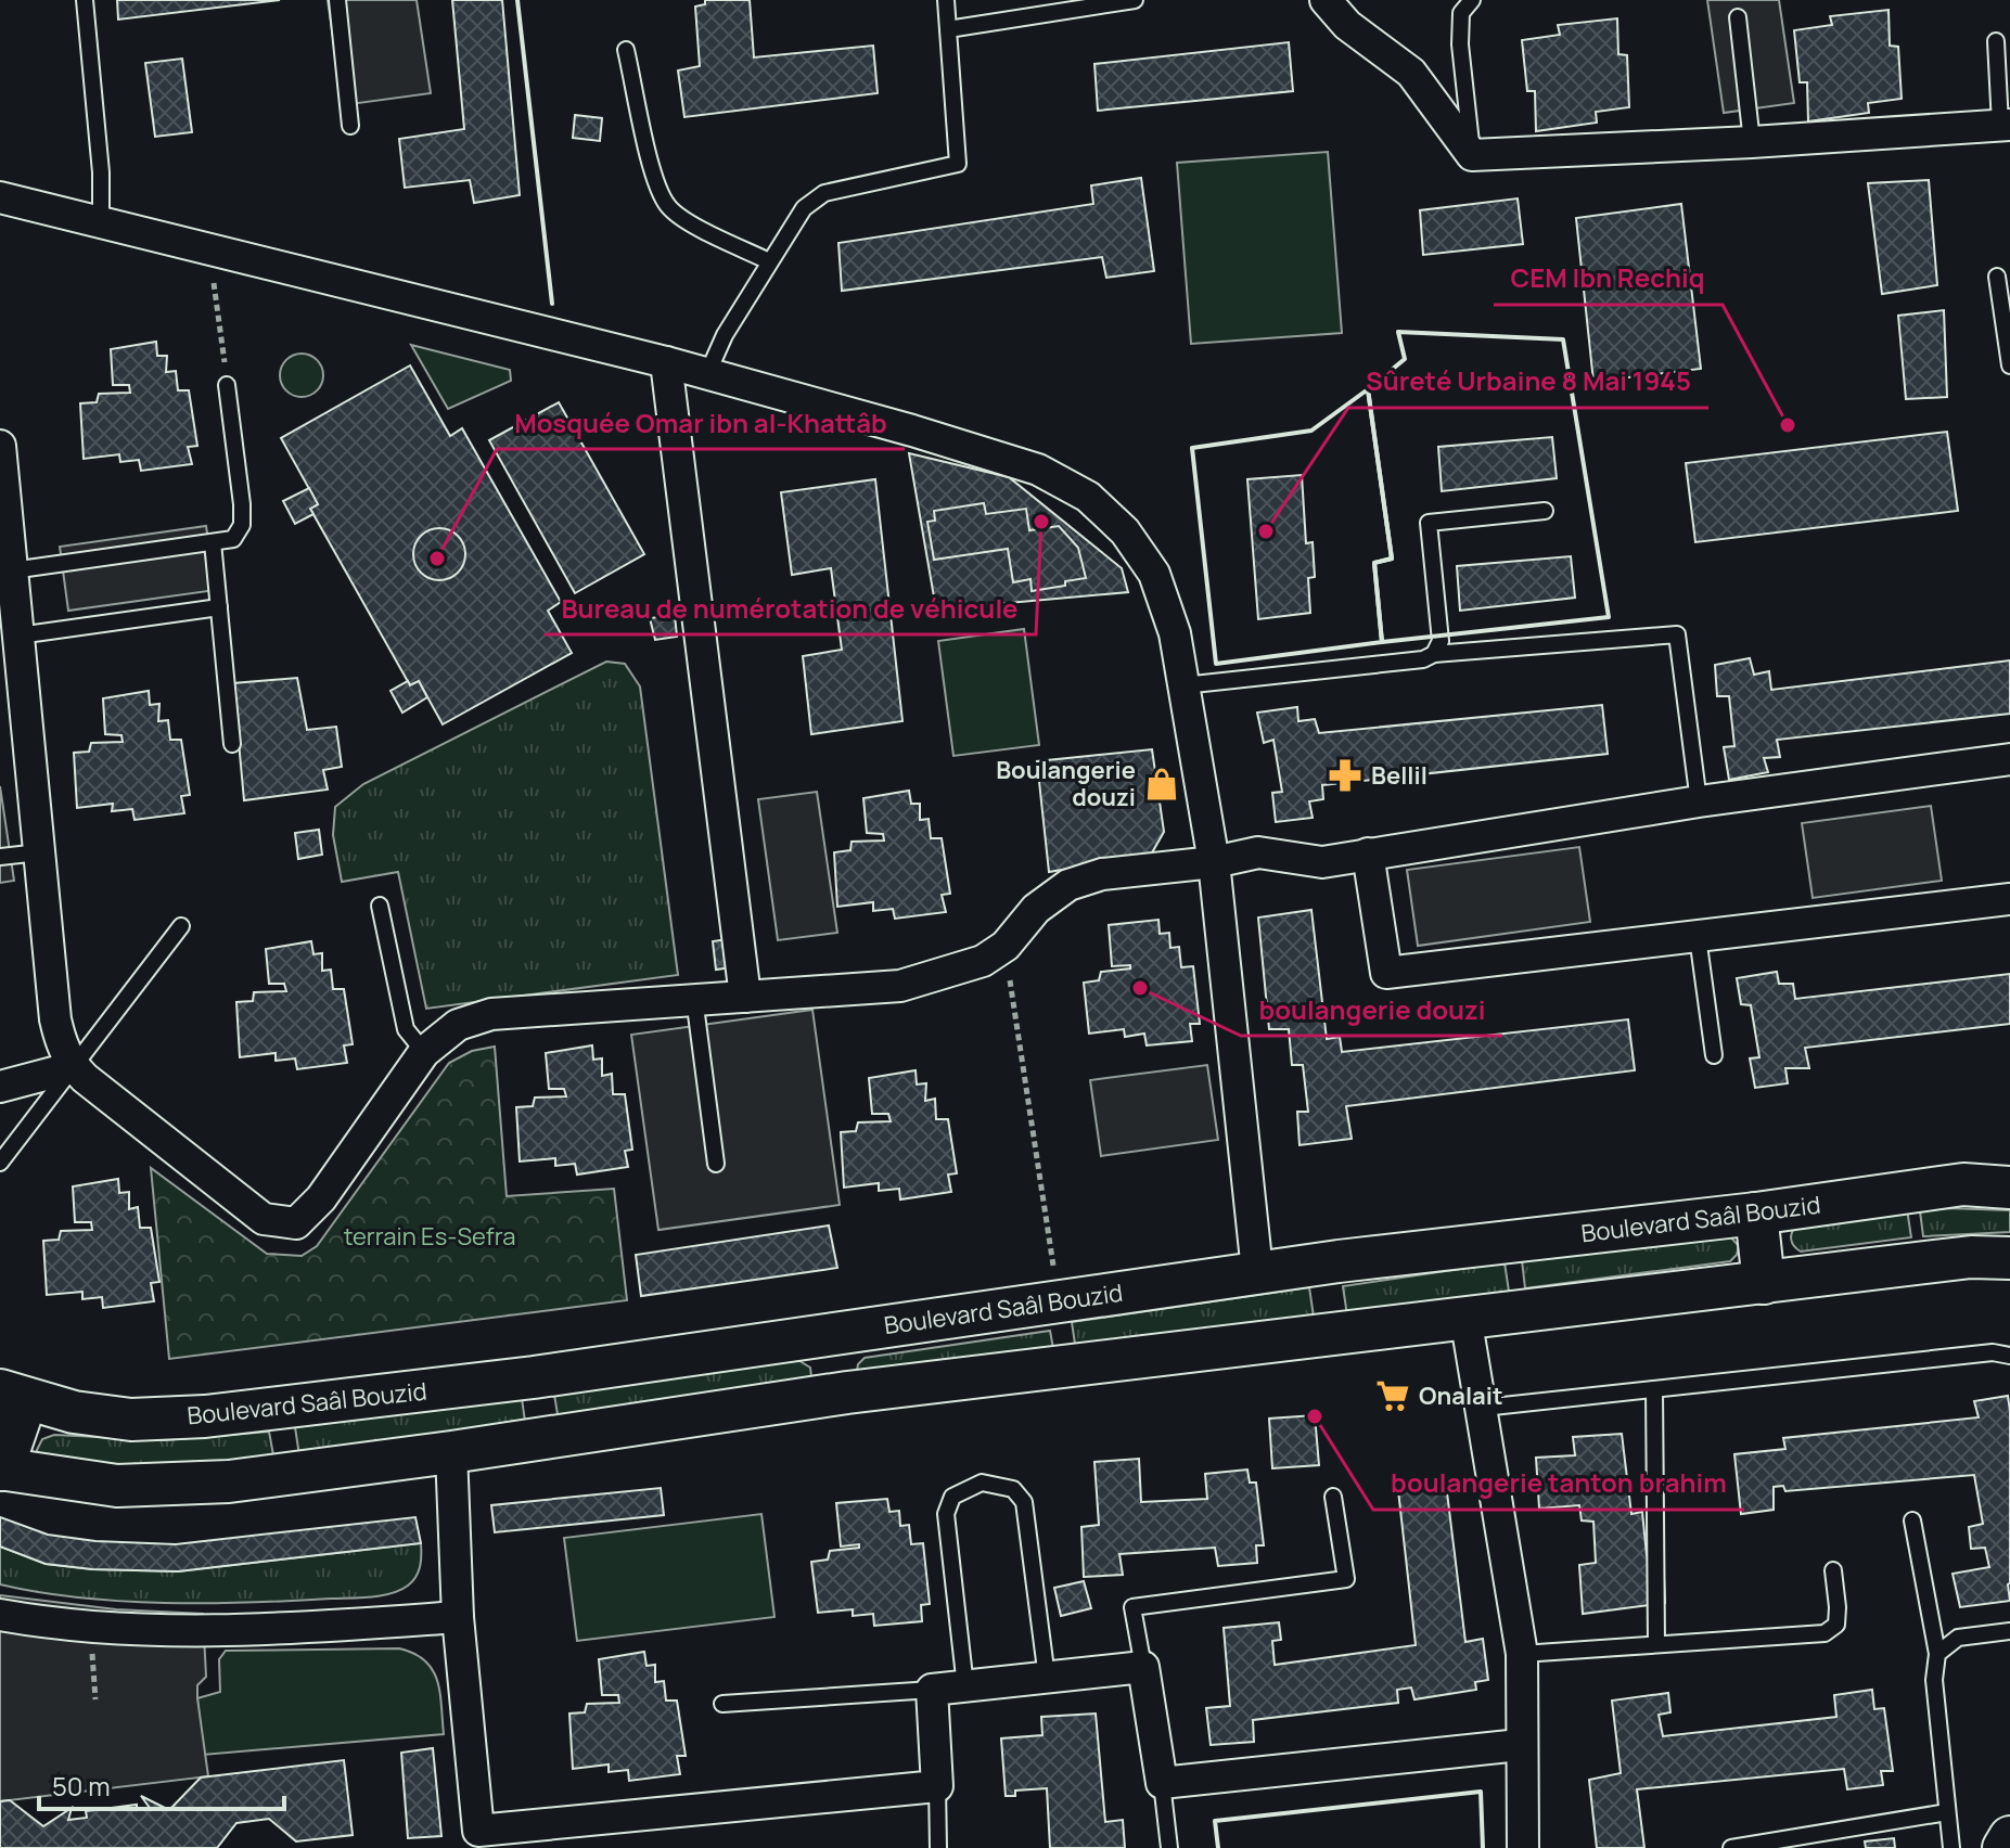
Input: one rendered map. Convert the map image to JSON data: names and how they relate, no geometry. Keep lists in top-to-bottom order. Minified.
{"streets":{"main road":["Boulevard Saâl Bouzid"]},"parks":["terrain Es-Sefra"],"places":{"other":["CEM Ibn Rechiq","Bureau de numérotation de véhicule","Sûreté Urbaine 8 Mai 1945","Mosquée Omar ibn al-Khattâb","boulangerie douzi","boulangerie tanton brahim"],"pharmacy":["Bellil"],"shop":["Boulangerie douzi"],"supermarket":["Onalait"]},"scale_bar":"50 m"}
